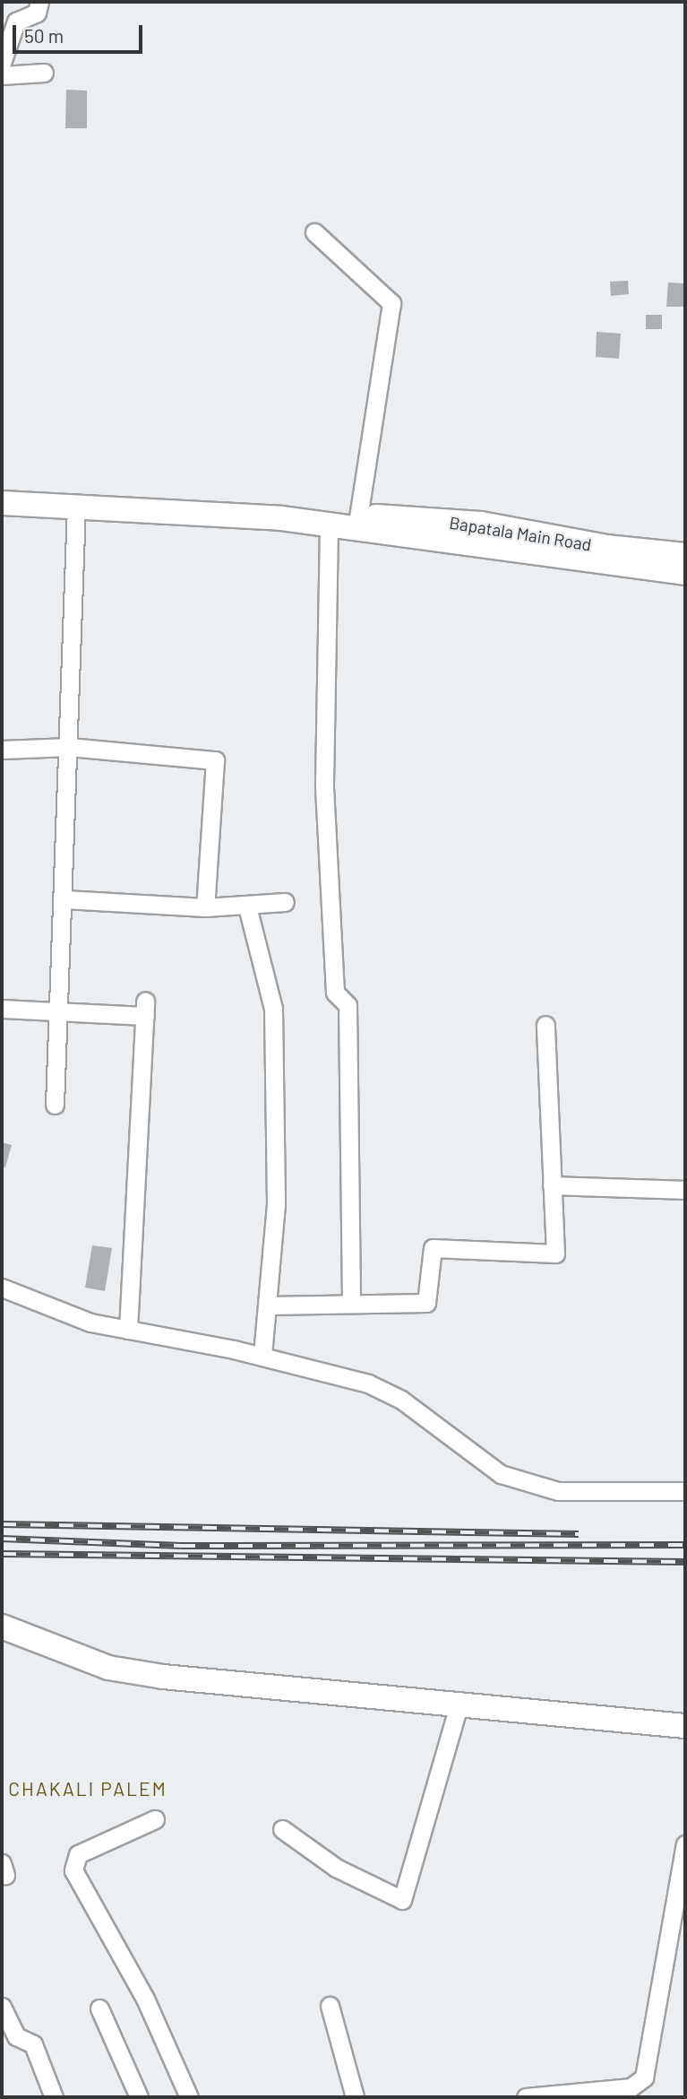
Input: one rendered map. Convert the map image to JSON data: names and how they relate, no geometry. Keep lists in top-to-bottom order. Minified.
{"streets":{"main road":["Bapatala Main Road"]},"districts":["CHAKALI PALEM"],"scale_bar":"50 m"}
